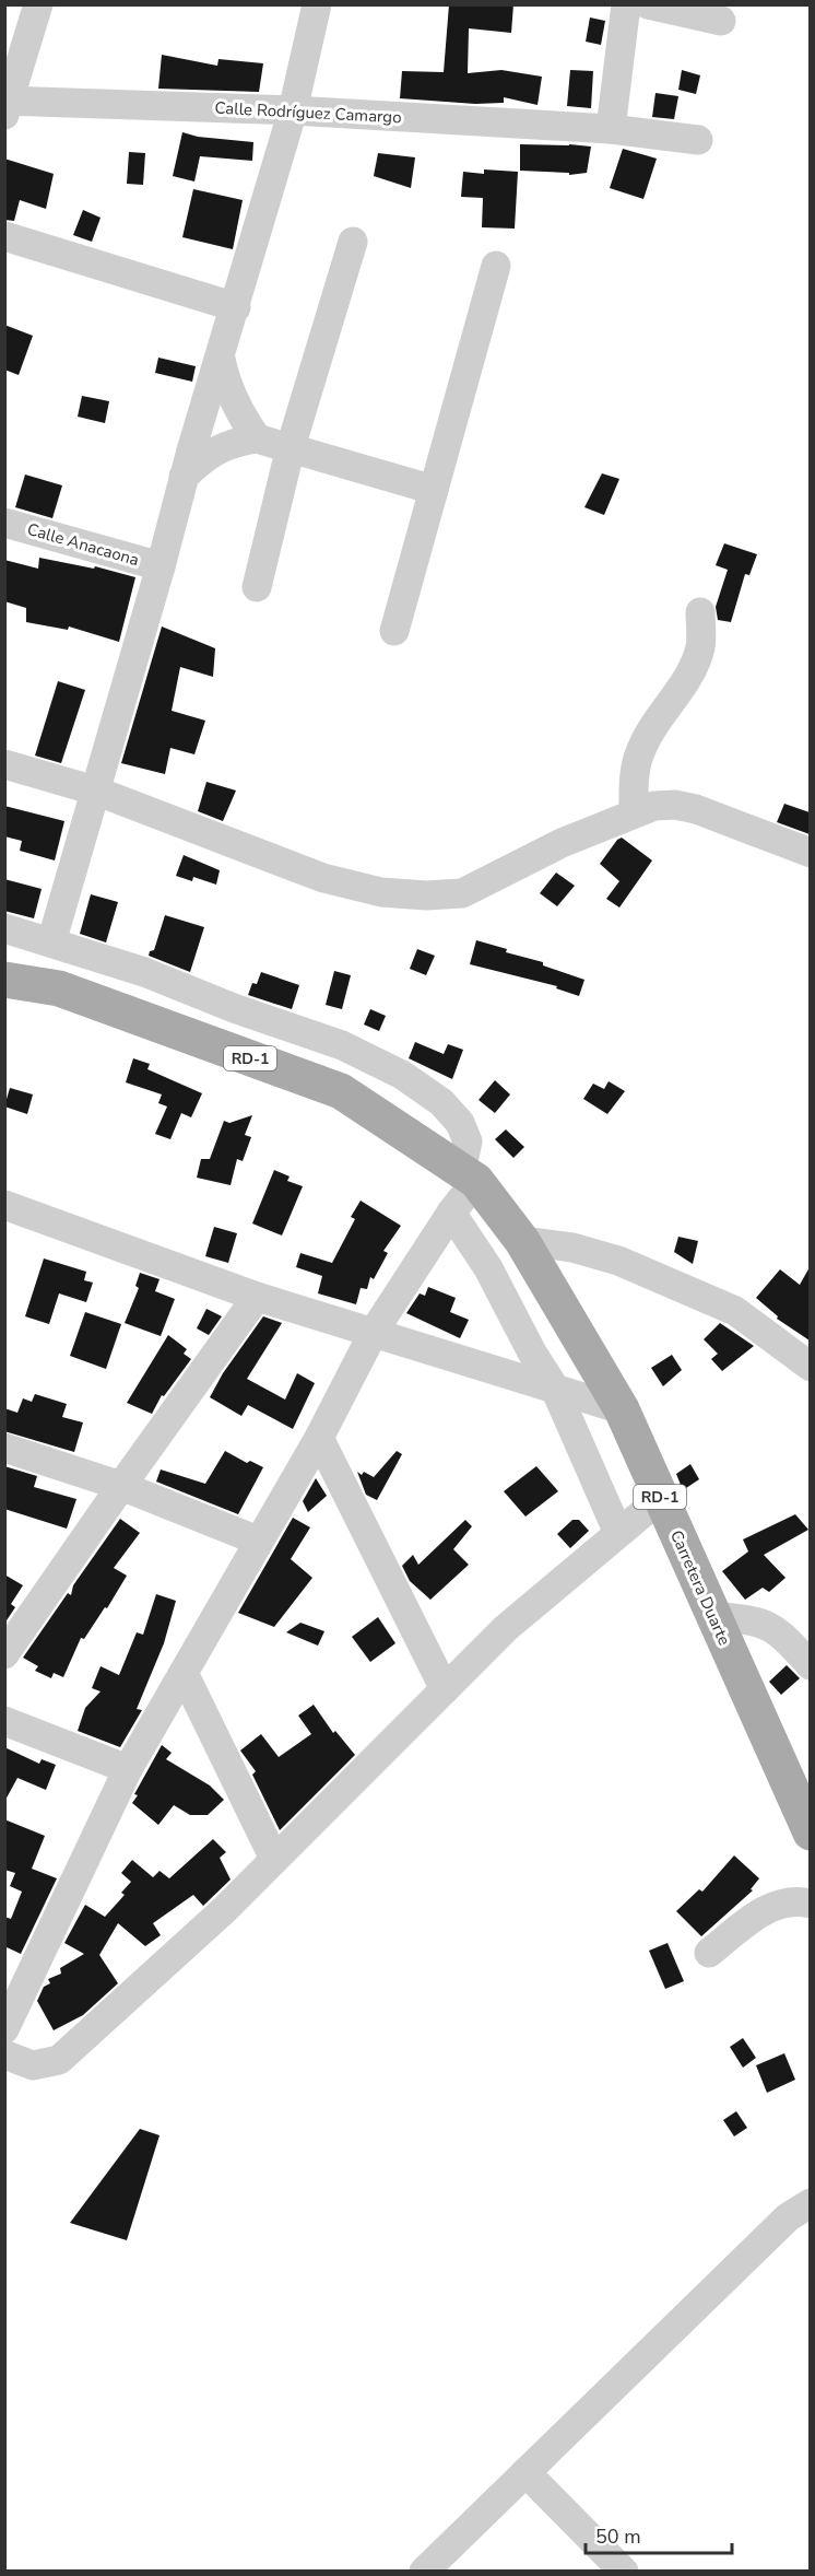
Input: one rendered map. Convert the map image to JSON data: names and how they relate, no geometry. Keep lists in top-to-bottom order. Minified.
{"streets":{"main road":["RD-1","Carretera Duarte"],"street":["Calle Rodríguez Camargo","Calle Anacaona"]},"crossings":[["RD-1","Carretera Duarte"]],"scale_bar":"50 m"}
